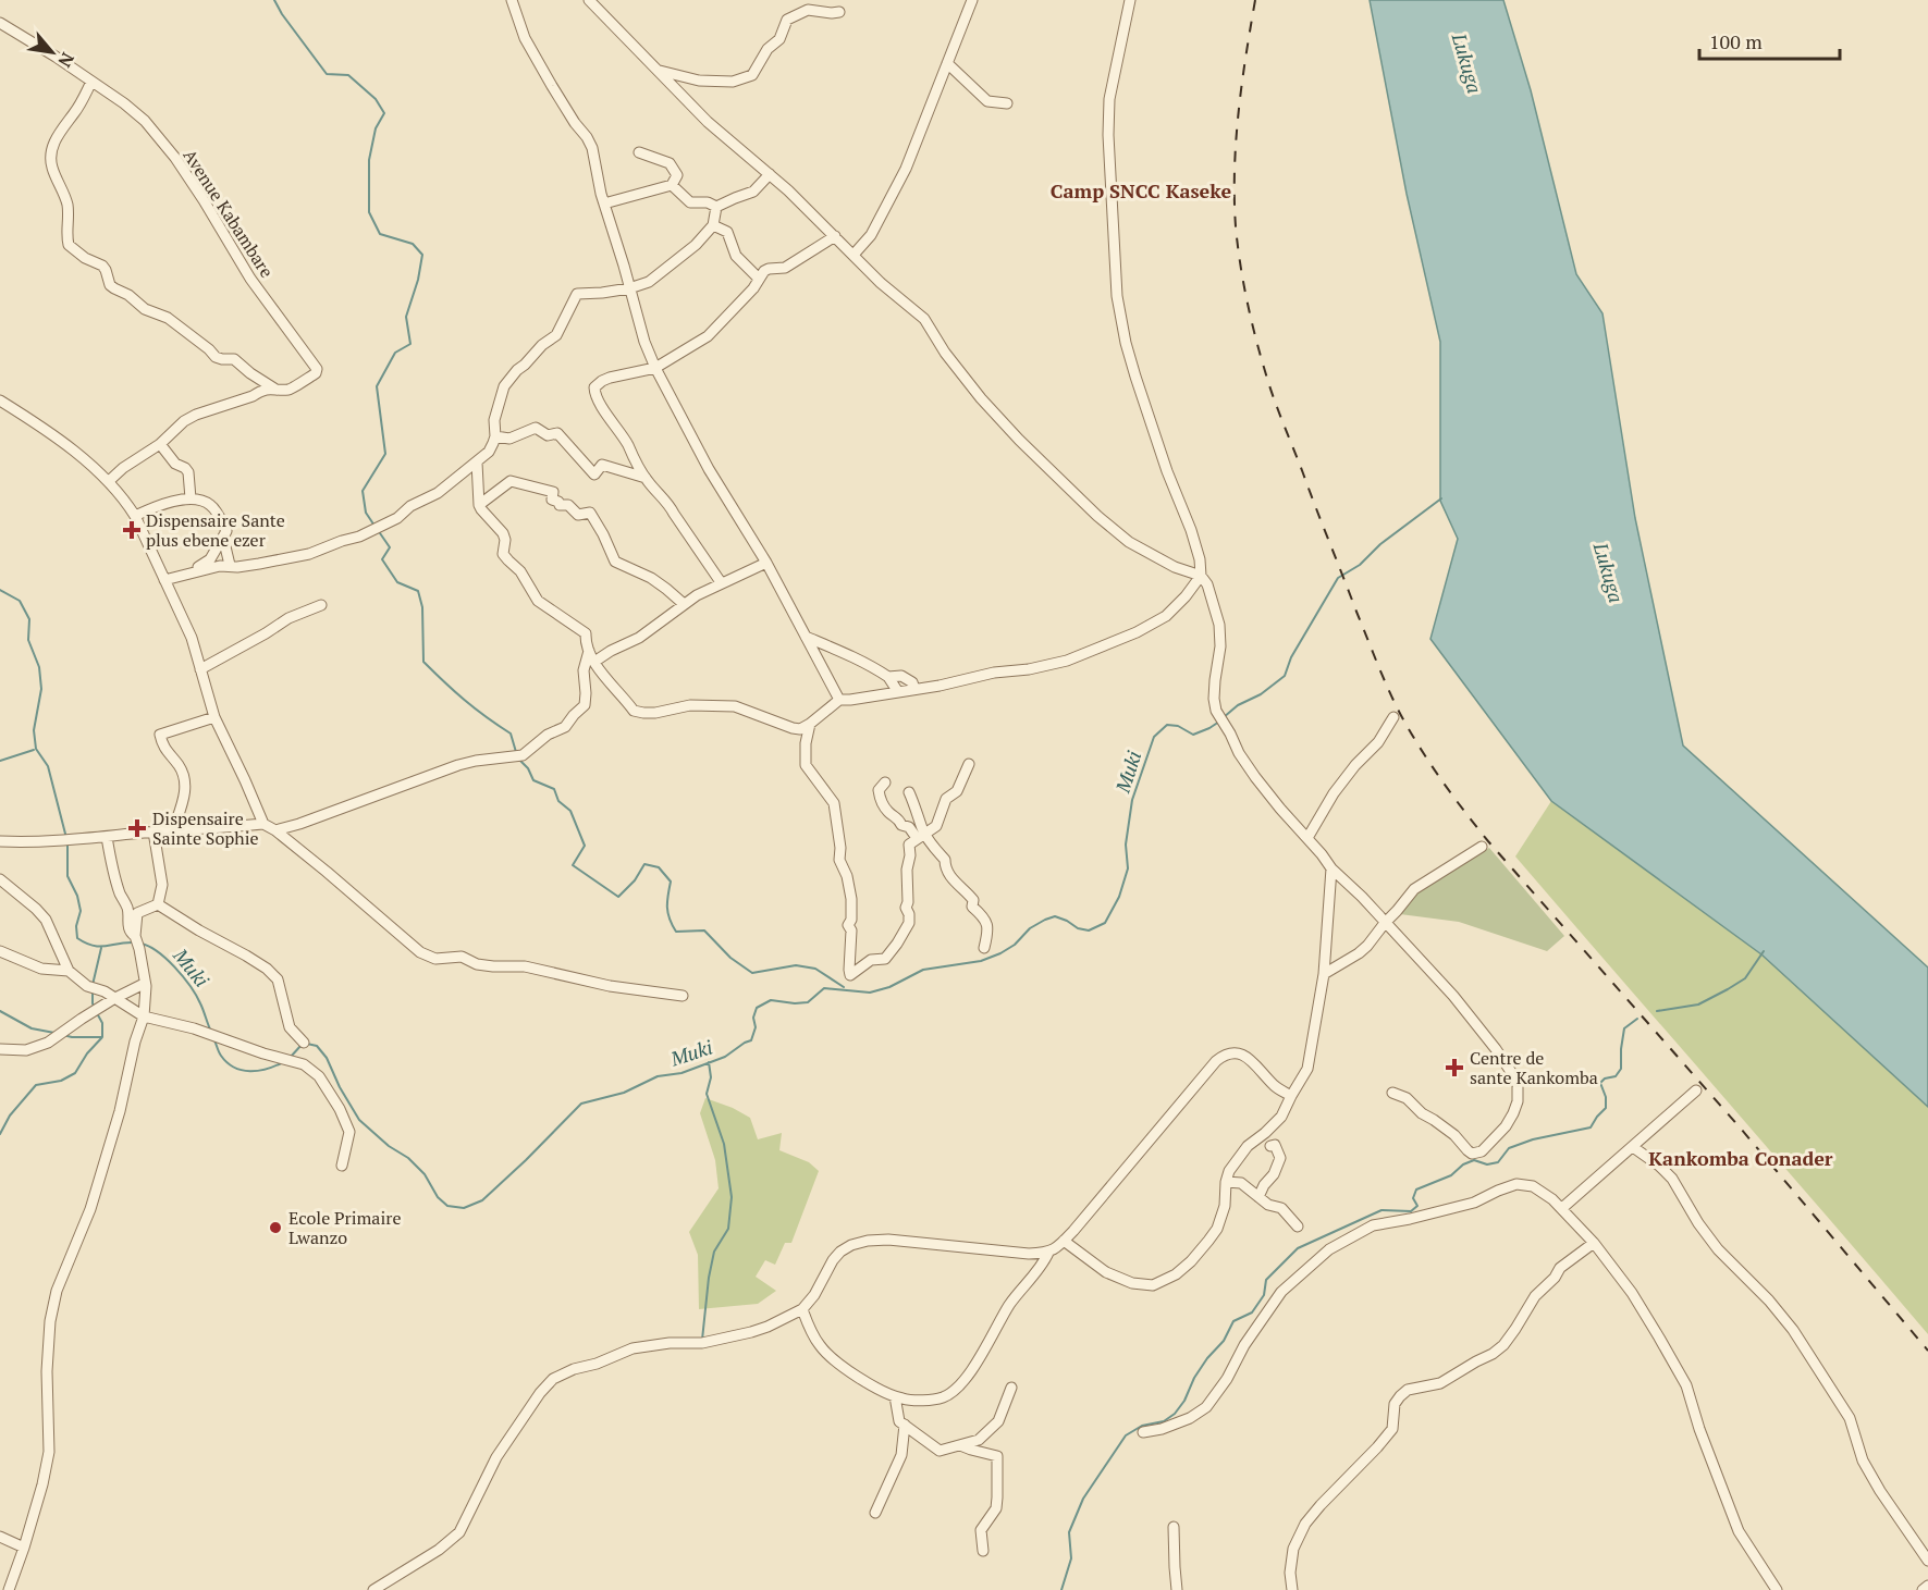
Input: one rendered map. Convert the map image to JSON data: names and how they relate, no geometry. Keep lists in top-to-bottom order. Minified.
{"streets":{"street":["Avenue Kabambare"]},"districts":["Camp SNCC Kaseke","Kankomba Conader"],"water":["Lukuga","Muki"],"places":{"health":["Dispensaire Sante plus ebene ezer","Dispensaire Sainte Sophie","Centre de sante Kankomba"],"other":["Ecole Primaire Lwanzo"]},"scale_bar":"100 m","north":"bottom right"}
